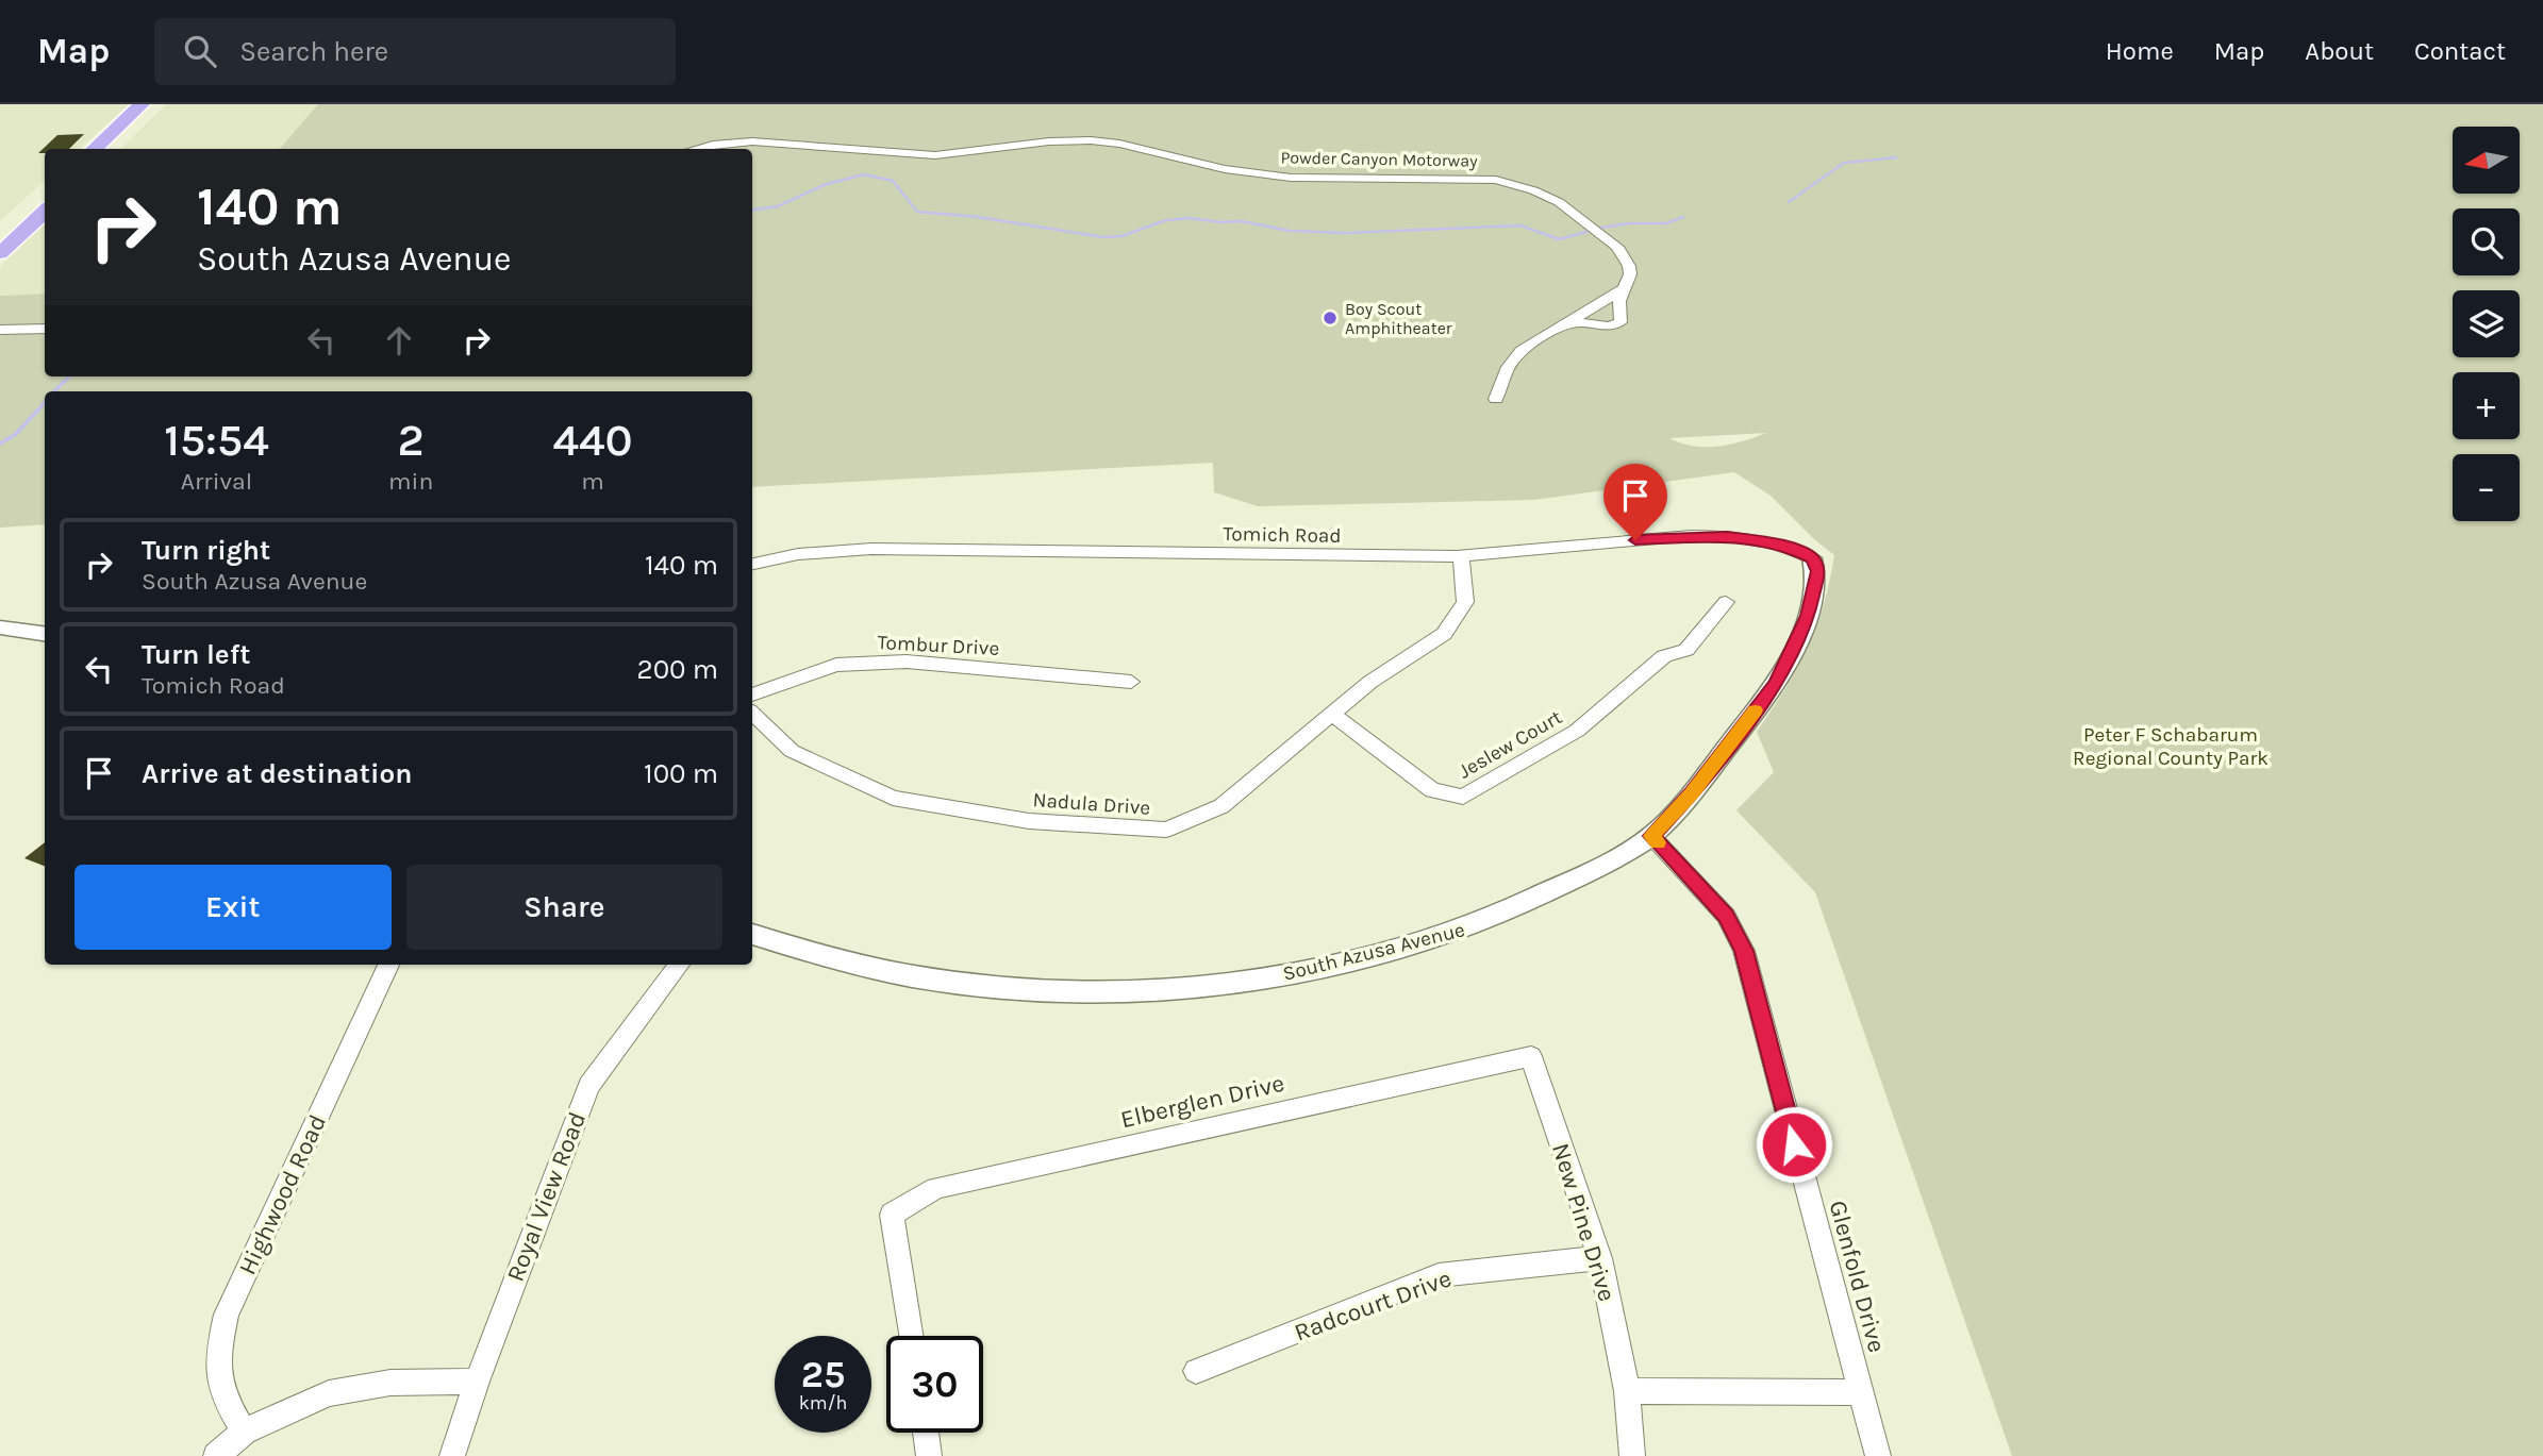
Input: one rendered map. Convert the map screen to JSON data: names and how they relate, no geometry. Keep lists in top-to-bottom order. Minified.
{"streets":{"street":["Powder Canyon Motorway","Tomich Road","Tombur Drive","Jeslew Court","Nadula Drive","South Azusa Avenue","Elberglen Drive","Highwood Road","Royal View Road","New Pine Drive","Glenfold Drive","Radcourt Drive"]},"crossings":[["Tomich Road","Nadula Drive"],["Tomich Road","South Azusa Avenue"],["Jeslew Court","Nadula Drive"],["South Azusa Avenue","Glenfold Drive"],["Elberglen Drive","New Pine Drive"],["New Pine Drive","Radcourt Drive"]],"parks":["Peter F Schabarum Regional County Park"],"places":["Boy Scout Amphitheater"],"north":"left","page":{"header":"Map","search":"Search here","nav":["Home","Map","About","Contact"],"map_buttons":["+","−"],"turn":["140 m","South Azusa Avenue"],"eta":["15:54","Arrival","2","min","440","m"],"list":[{"name":"Turn right","note":"South Azusa Avenue","value":"140 m"},{"name":"Turn left","note":"Tomich Road","value":"200 m"},{"name":"Arrive at destination","value":"100 m"}],"buttons":["Exit","Share"],"speed":"25 km/h","limit":"30"}}
